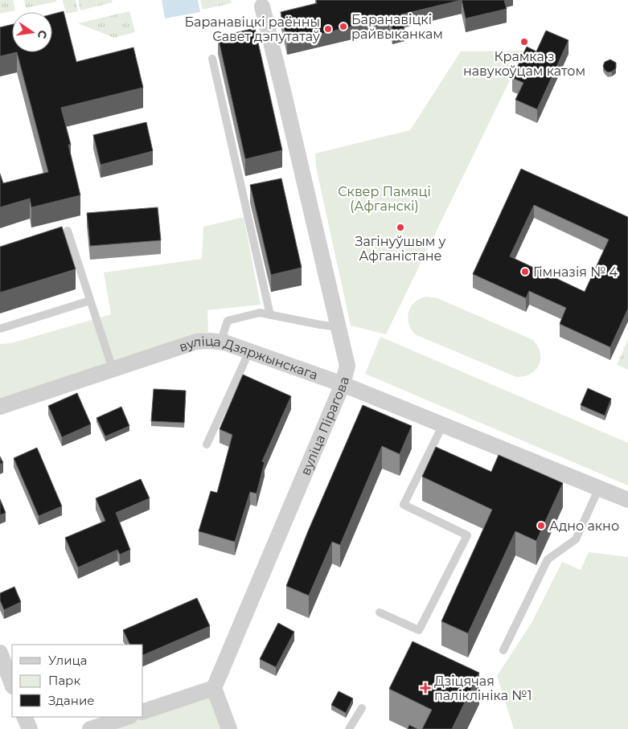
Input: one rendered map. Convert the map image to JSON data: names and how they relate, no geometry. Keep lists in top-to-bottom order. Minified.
{"streets":{"street":["вуліца Дзяржынскага","вуліца Пірагова"]},"crossings":[["вуліца Дзяржынскага","вуліца Пірагова"]],"parks":["Сквер Памяці (Афганскі)"],"places":{"other":["Баранавіцкі райвыканкам","Баранавіцкі раённы Савет дэпутатаў","Крамка з навукоўцам катом","Загінуўшым у Афганістане","Гімназія № 4","Адно акно"],"health":["Дзіцячая паліклініка №1"]},"legend":["Улица","Парк","Здание"],"north":"right"}
